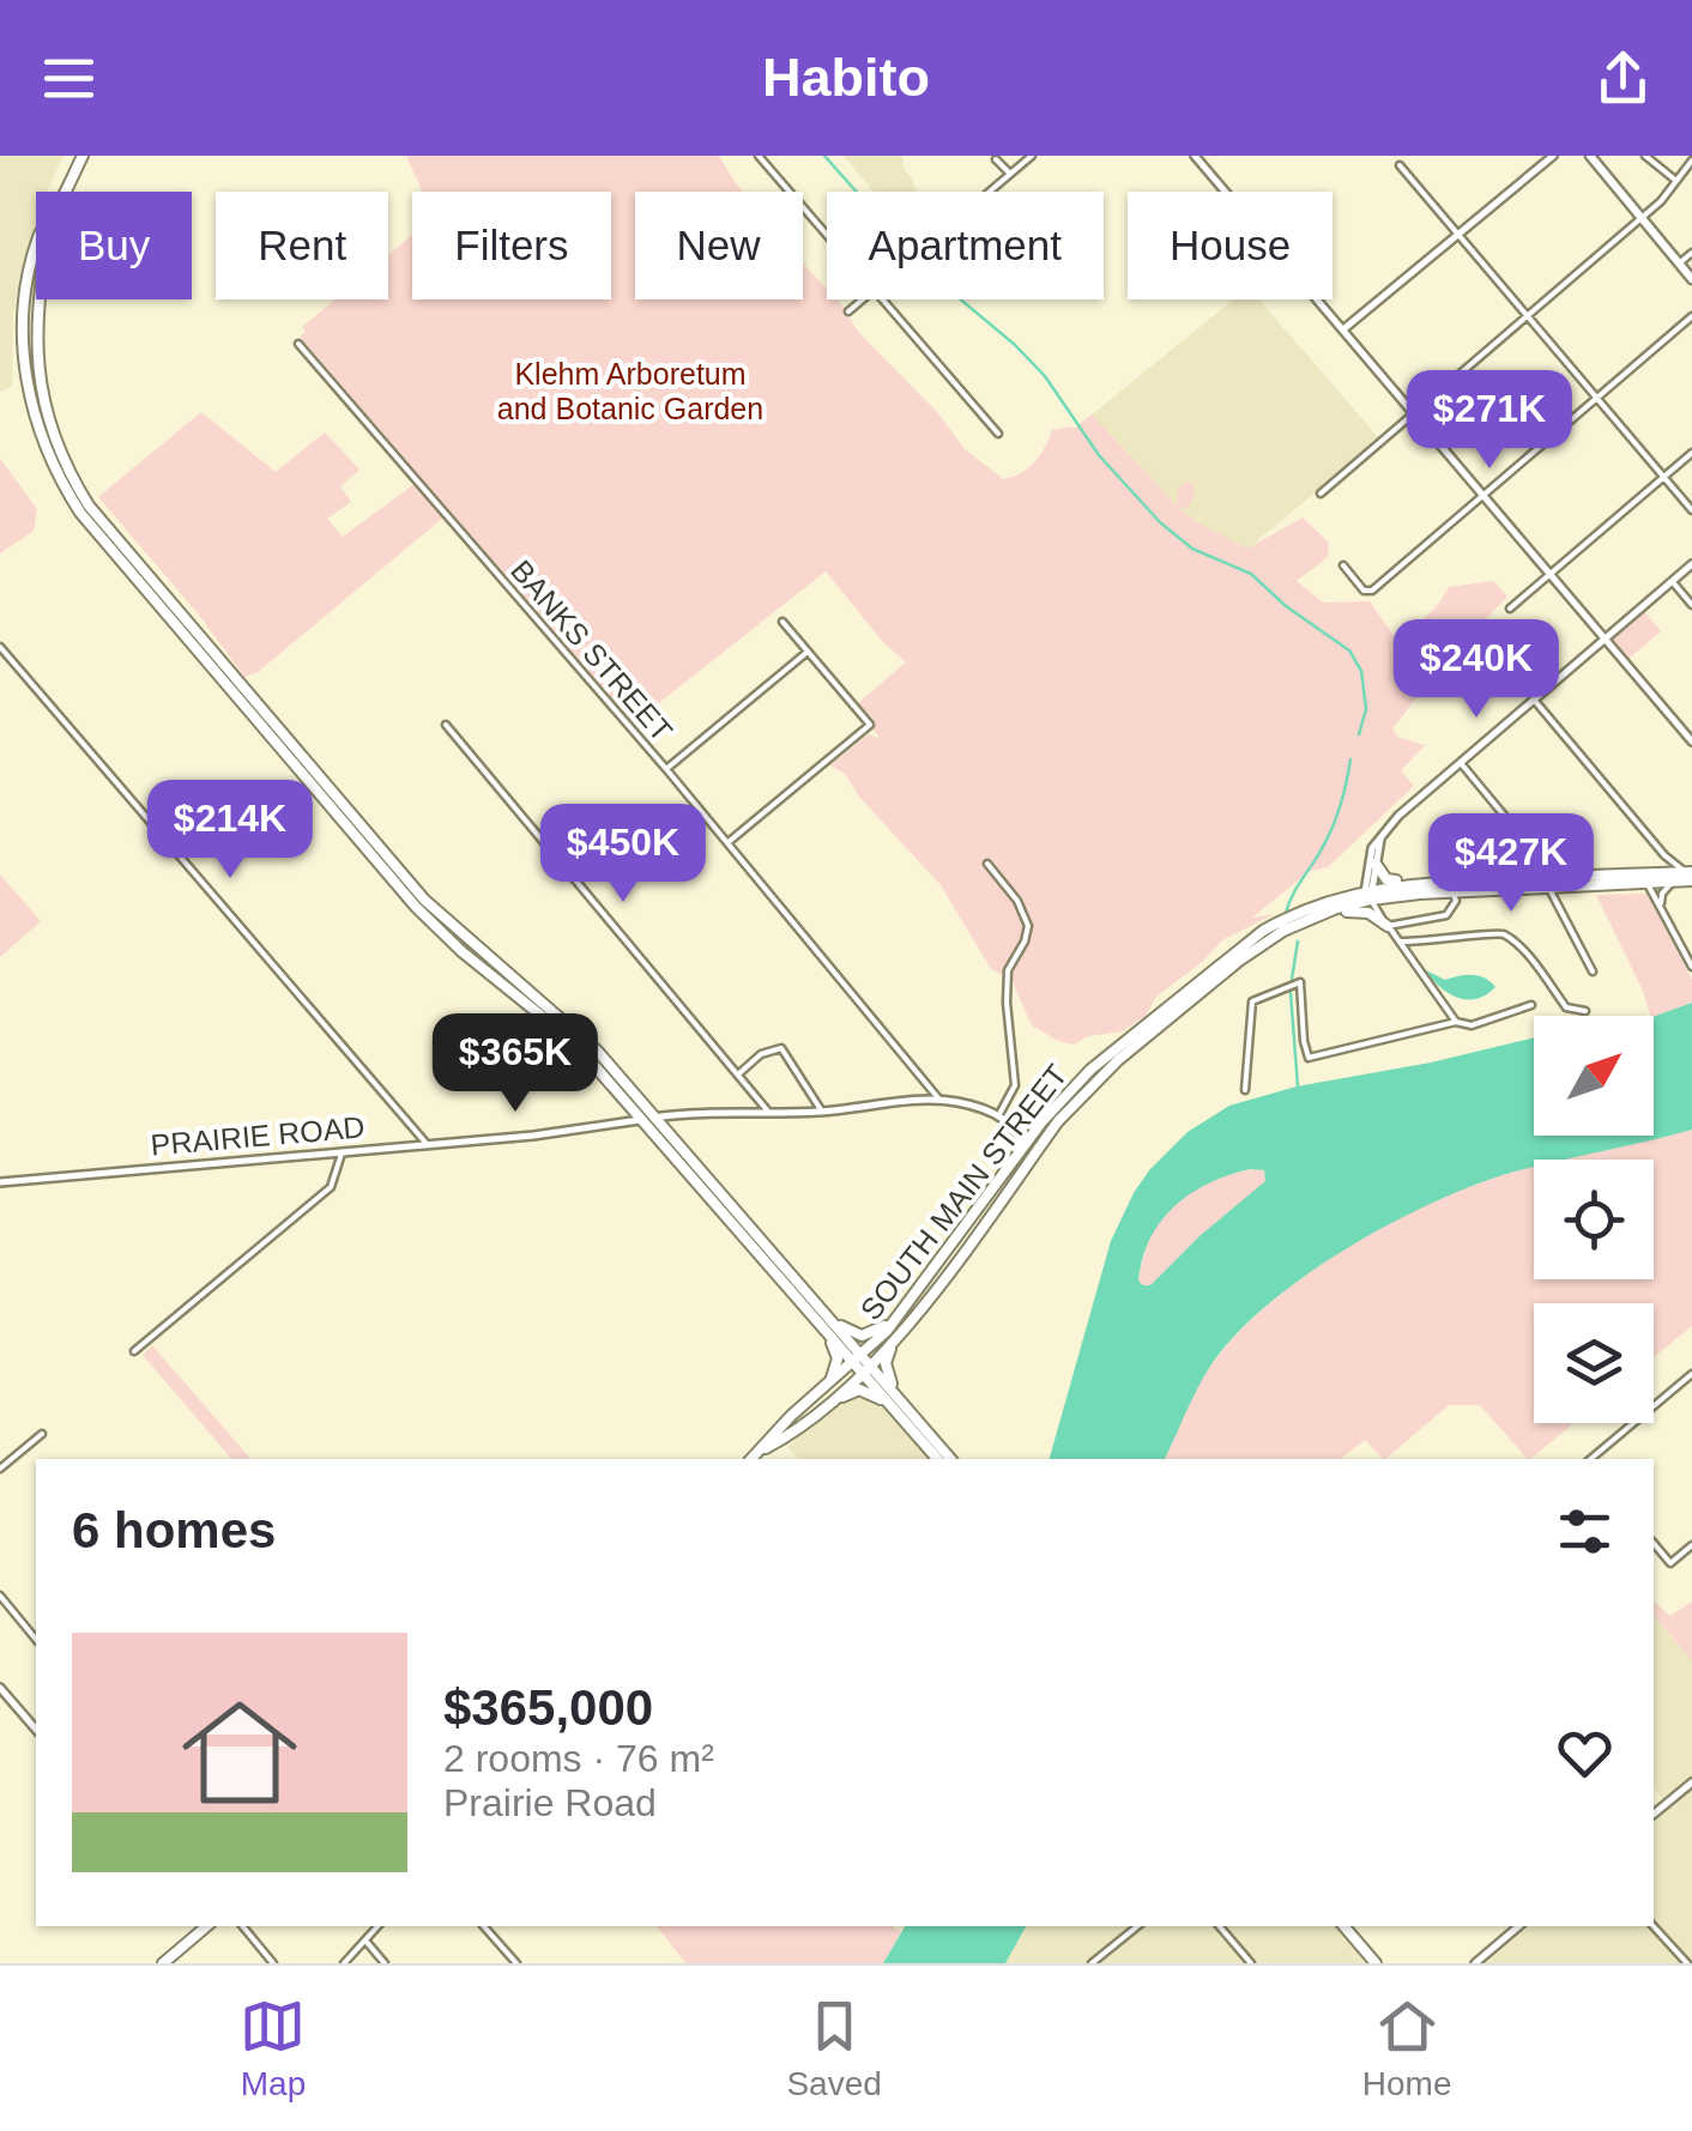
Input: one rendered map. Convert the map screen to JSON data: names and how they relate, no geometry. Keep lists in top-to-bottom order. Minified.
{"streets":{"main road":["SOUTH MAIN STREET"],"street":["BANKS STREET","PRAIRIE ROAD"]},"crossings":[["BANKS STREET","PRAIRIE ROAD"]],"parks":["Klehm Arboretum and Botanic Garden"],"north":"top right","page":{"header":"Habito","chip":["Buy","Rent","Filters","New","Apartment","House"],"price":["$271K","$240K","$214K","$450K","$427K","$365K"],"heading":"6 homes","list":[{"name":"$365,000","note":"2 rooms · 76 m² · Prairie Road"}],"tabs":["Map","Saved","Home"]}}
